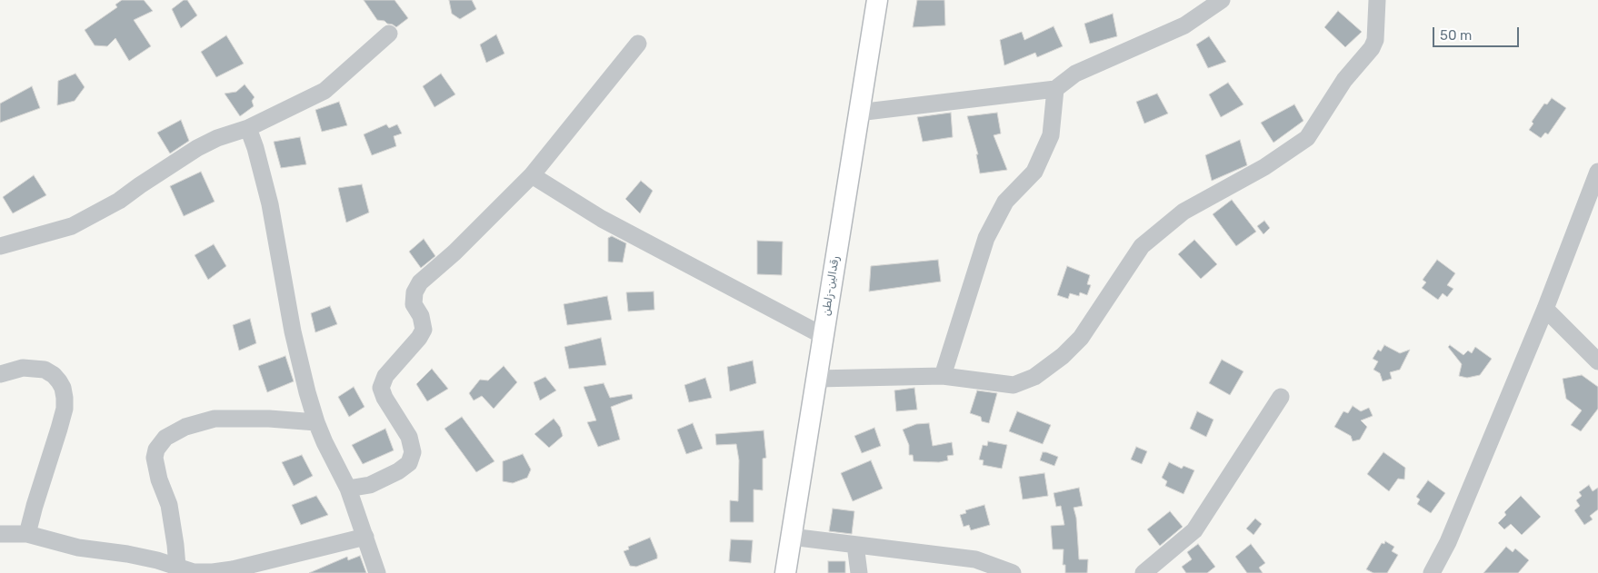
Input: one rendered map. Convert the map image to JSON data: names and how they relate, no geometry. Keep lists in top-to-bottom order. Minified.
{"streets":{"main road":["رقدالين-زلطن"]},"scale_bar":"50 m"}
